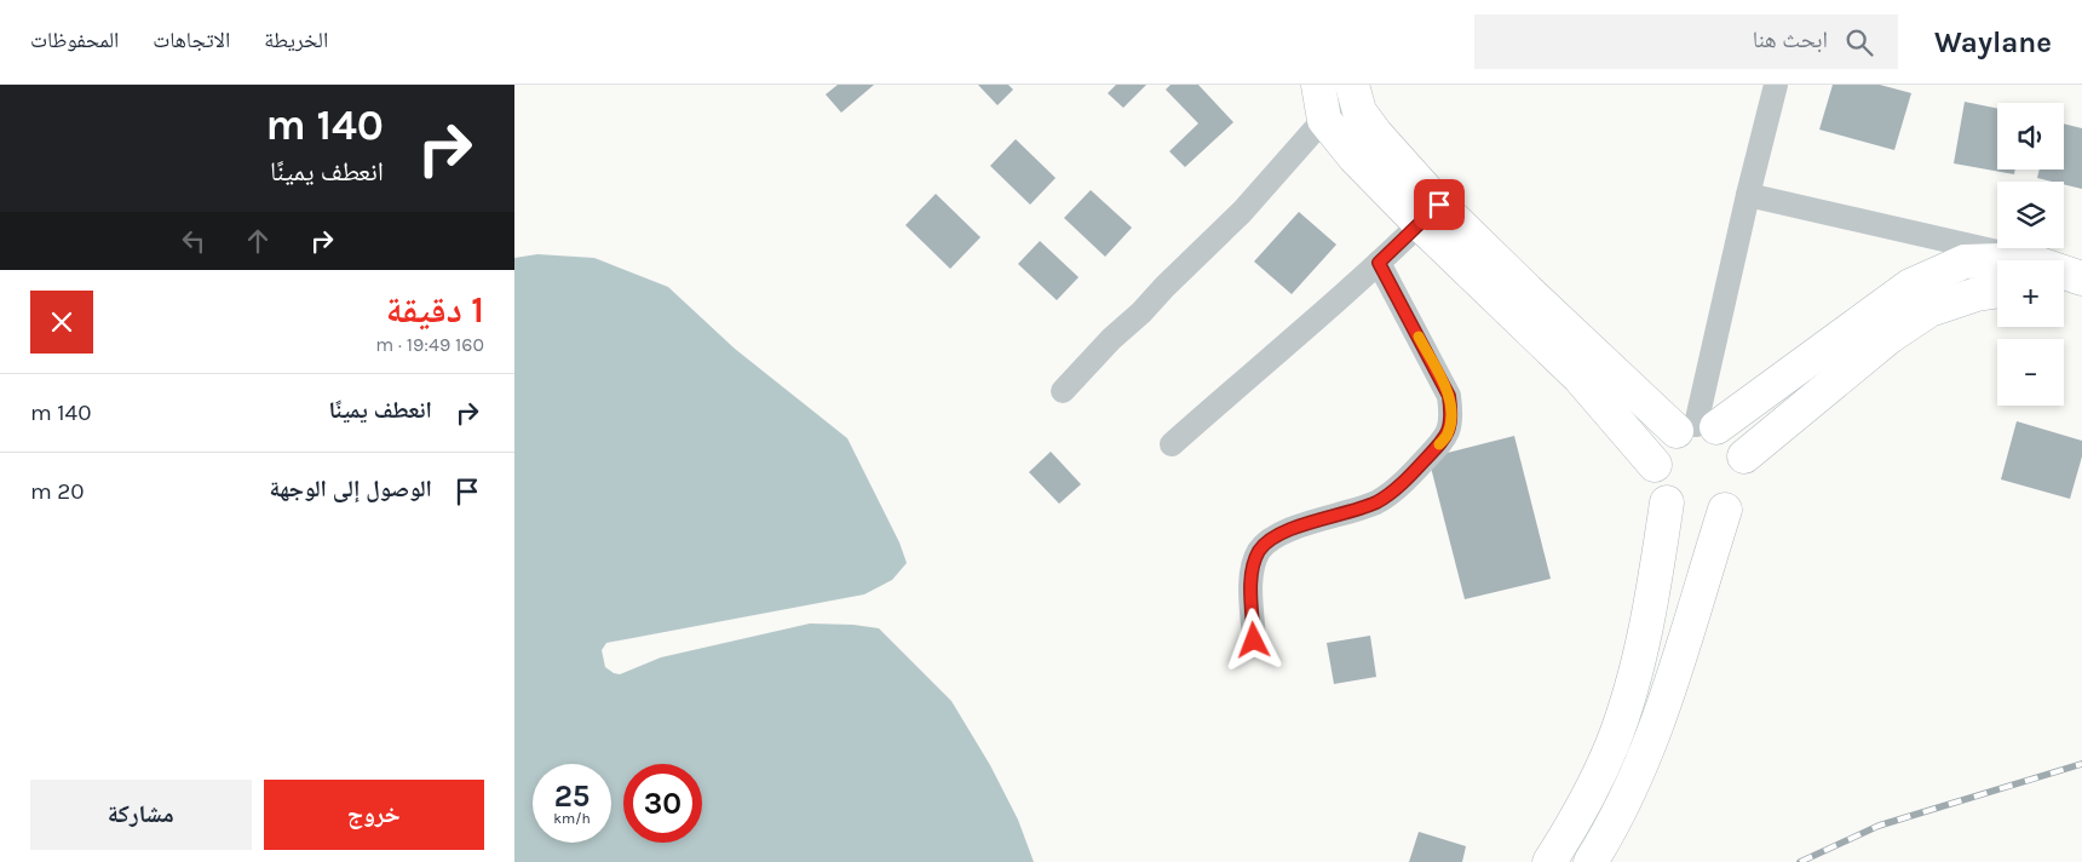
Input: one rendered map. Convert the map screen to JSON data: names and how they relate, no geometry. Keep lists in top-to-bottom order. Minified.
{"page":{"header":"Waylane","search":"ابحث هنا","nav":["الخريطة","الاتجاهات","المحفوظات"],"turn":["140 m","انعطف يمينًا"],"map_buttons":["+","−"],"heading":["1 دقيقة","160 m · 19:49"],"list":[{"name":"انعطف يمينًا","value":"140 m"},{"name":"الوصول إلى الوجهة","value":"20 m"}],"speed":"25 km/h","limit":"30","buttons":["خروج","مشاركة"]}}
